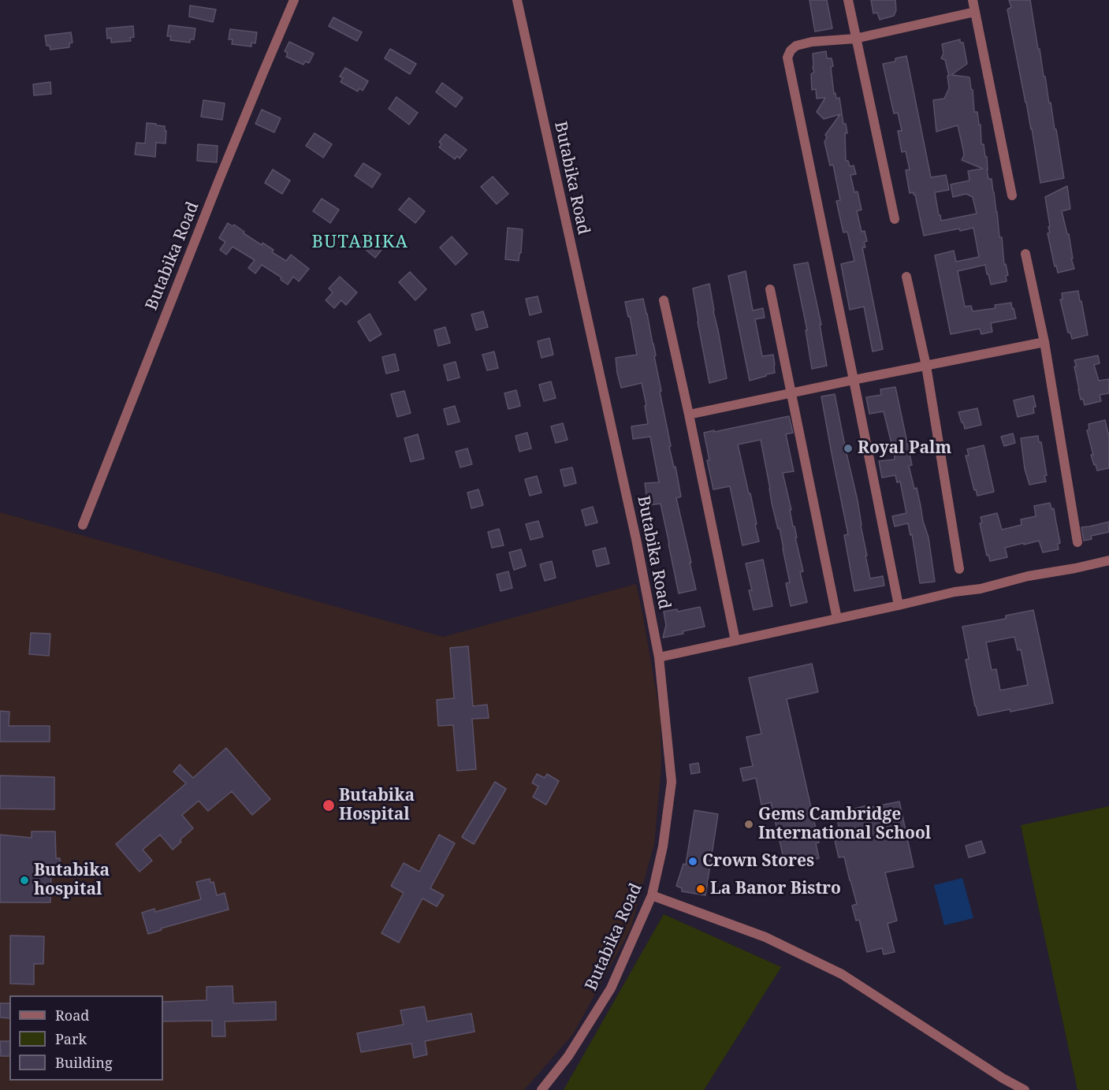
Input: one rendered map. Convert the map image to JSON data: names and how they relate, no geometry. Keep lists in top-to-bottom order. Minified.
{"streets":{"street":["Butabika Road"]},"districts":["BUTABIKA"],"places":["Royal Palm","Butabika Hospital","Gems Cambridge International School","Crown Stores","Butabika hospital","La Banor Bistro"],"legend":["Road","Park","Building"]}
